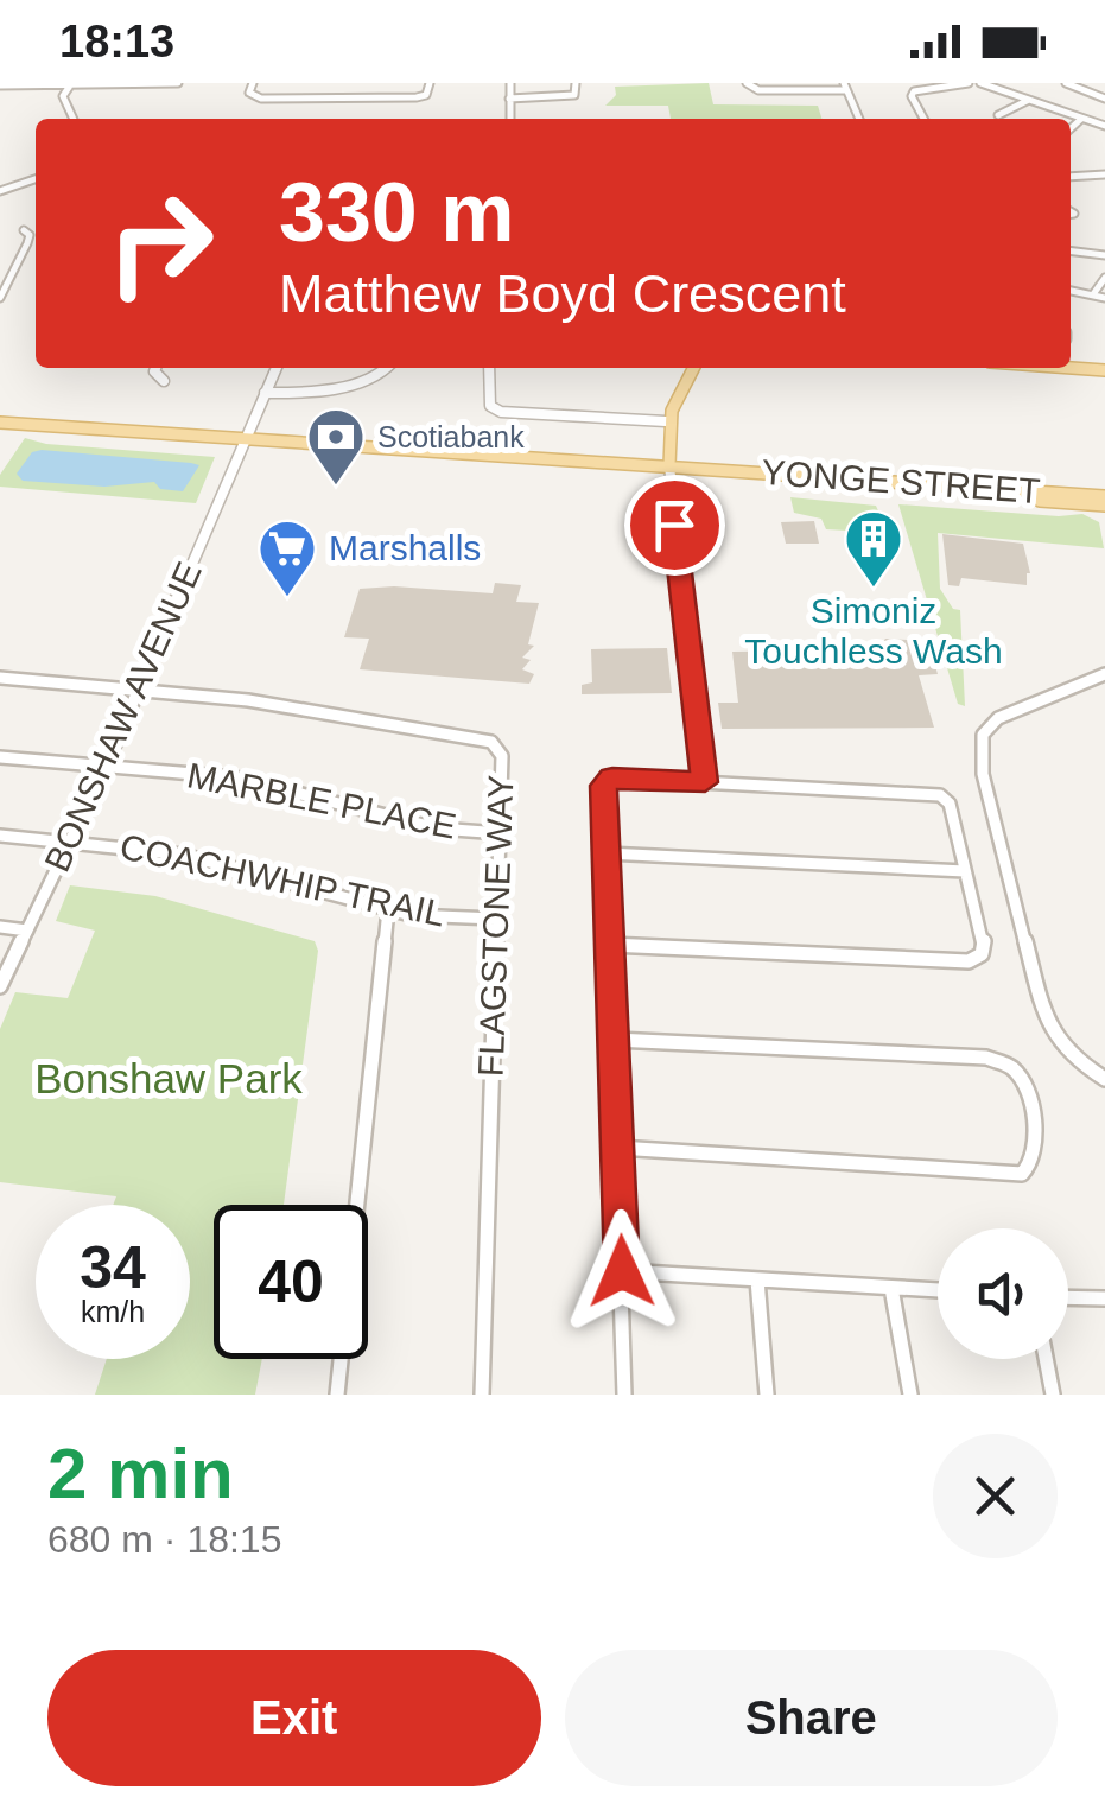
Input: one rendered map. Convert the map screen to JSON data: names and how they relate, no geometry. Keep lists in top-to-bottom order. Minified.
{"streets":{"main road":["YONGE STREET"],"street":["BONSHAW AVENUE","MARBLE PLACE","COACHWHIP TRAIL","FLAGSTONE WAY"]},"crossings":[["YONGE STREET","BONSHAW AVENUE"],["BONSHAW AVENUE","MARBLE PLACE"],["BONSHAW AVENUE","COACHWHIP TRAIL"],["BONSHAW AVENUE","FLAGSTONE WAY"],["MARBLE PLACE","FLAGSTONE WAY"],["COACHWHIP TRAIL","FLAGSTONE WAY"]],"parks":["Bonshaw Park"],"places":{"bank":["Scotiabank"],"building":["Simoniz Touchless Wash"],"supermarket":["Marshalls"]},"page":{"status":"18:13","turn":["330 m","Matthew Boyd Crescent"],"speed":"34 km/h","limit":"40","heading":["2 min","680 m · 18:15"],"buttons":["Exit","Share"]}}
